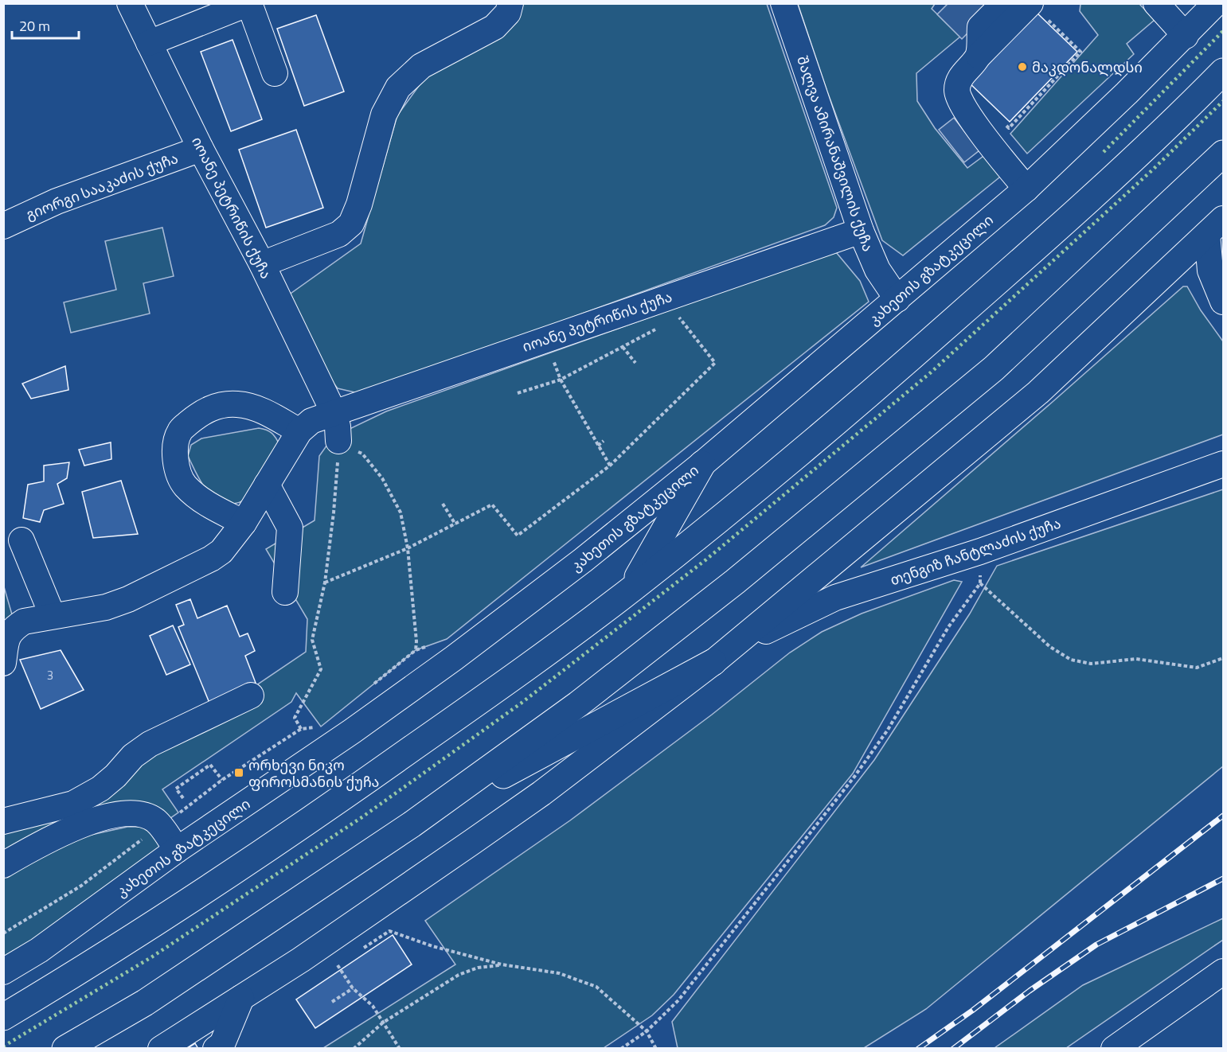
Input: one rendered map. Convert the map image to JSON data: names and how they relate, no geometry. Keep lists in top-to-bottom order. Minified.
{"streets":{"street":["შალვა ამირანაშვილის ქუჩა","გიორგი სააკაძის ქუჩა","იოანე პეტრიწის ქუჩა","კახეთის გზატკეცილი","თენგიზ ჩანტლაძის ქუჩა"]},"crossings":[["შალვა ამირანაშვილის ქუჩა","იოანე პეტრიწის ქუჩა"],["შალვა ამირანაშვილის ქუჩა","კახეთის გზატკეცილი"],["გიორგი სააკაძის ქუჩა","იოანე პეტრიწის ქუჩა"]],"places":{"other":["მაკდონალდსი"],"transit":["ორხევი ნიკო ფიროსმანის ქუჩა"]},"house_numbers":["3"],"scale_bar":"20 m"}
